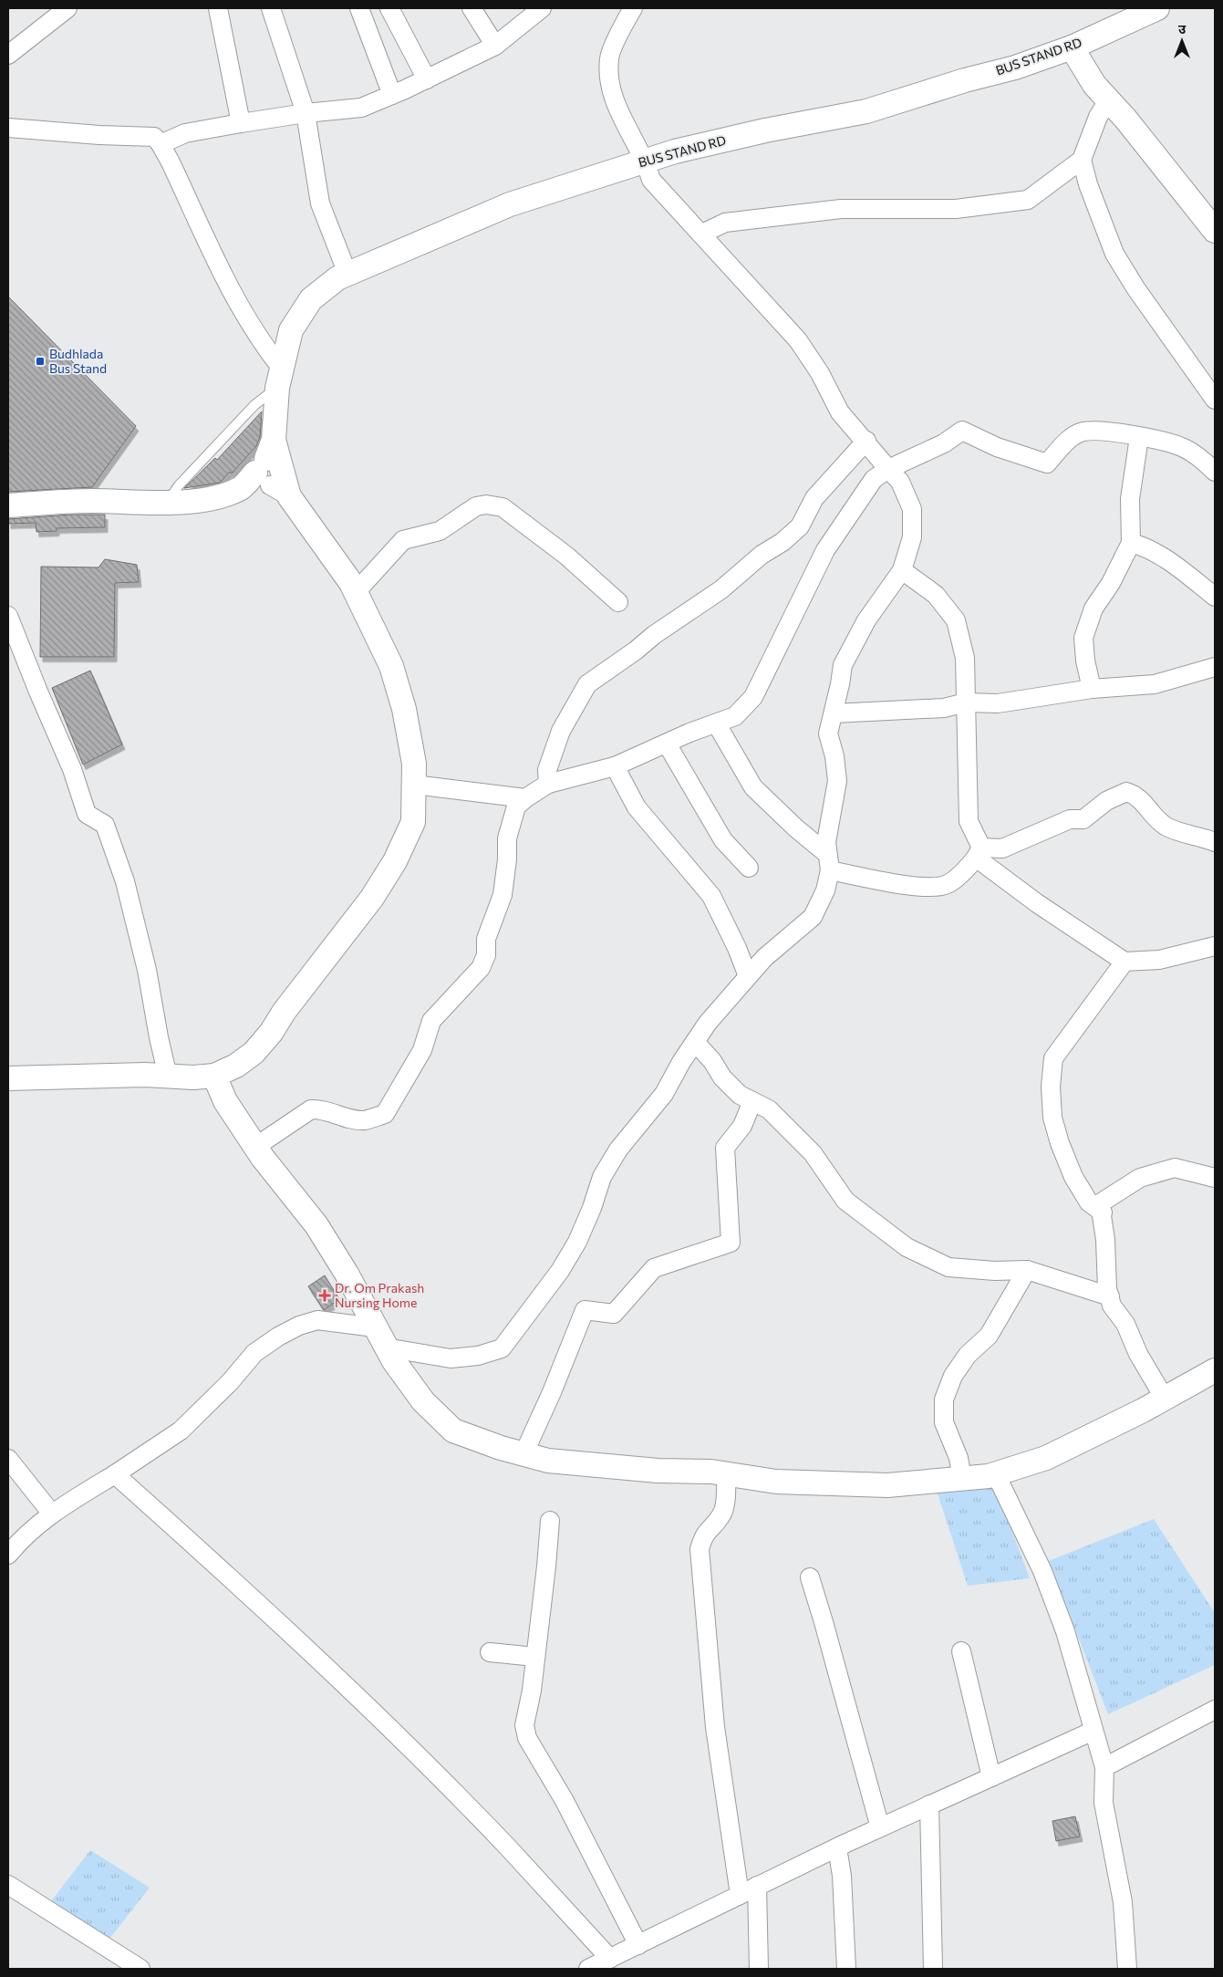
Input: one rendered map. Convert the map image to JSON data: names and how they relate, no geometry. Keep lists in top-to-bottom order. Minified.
{"streets":{"street":["BUS STAND RD"]},"places":{"transit":["Budhlada Bus Stand"],"health":["Dr. Om Prakash Nursing Home"]},"north":"top"}
